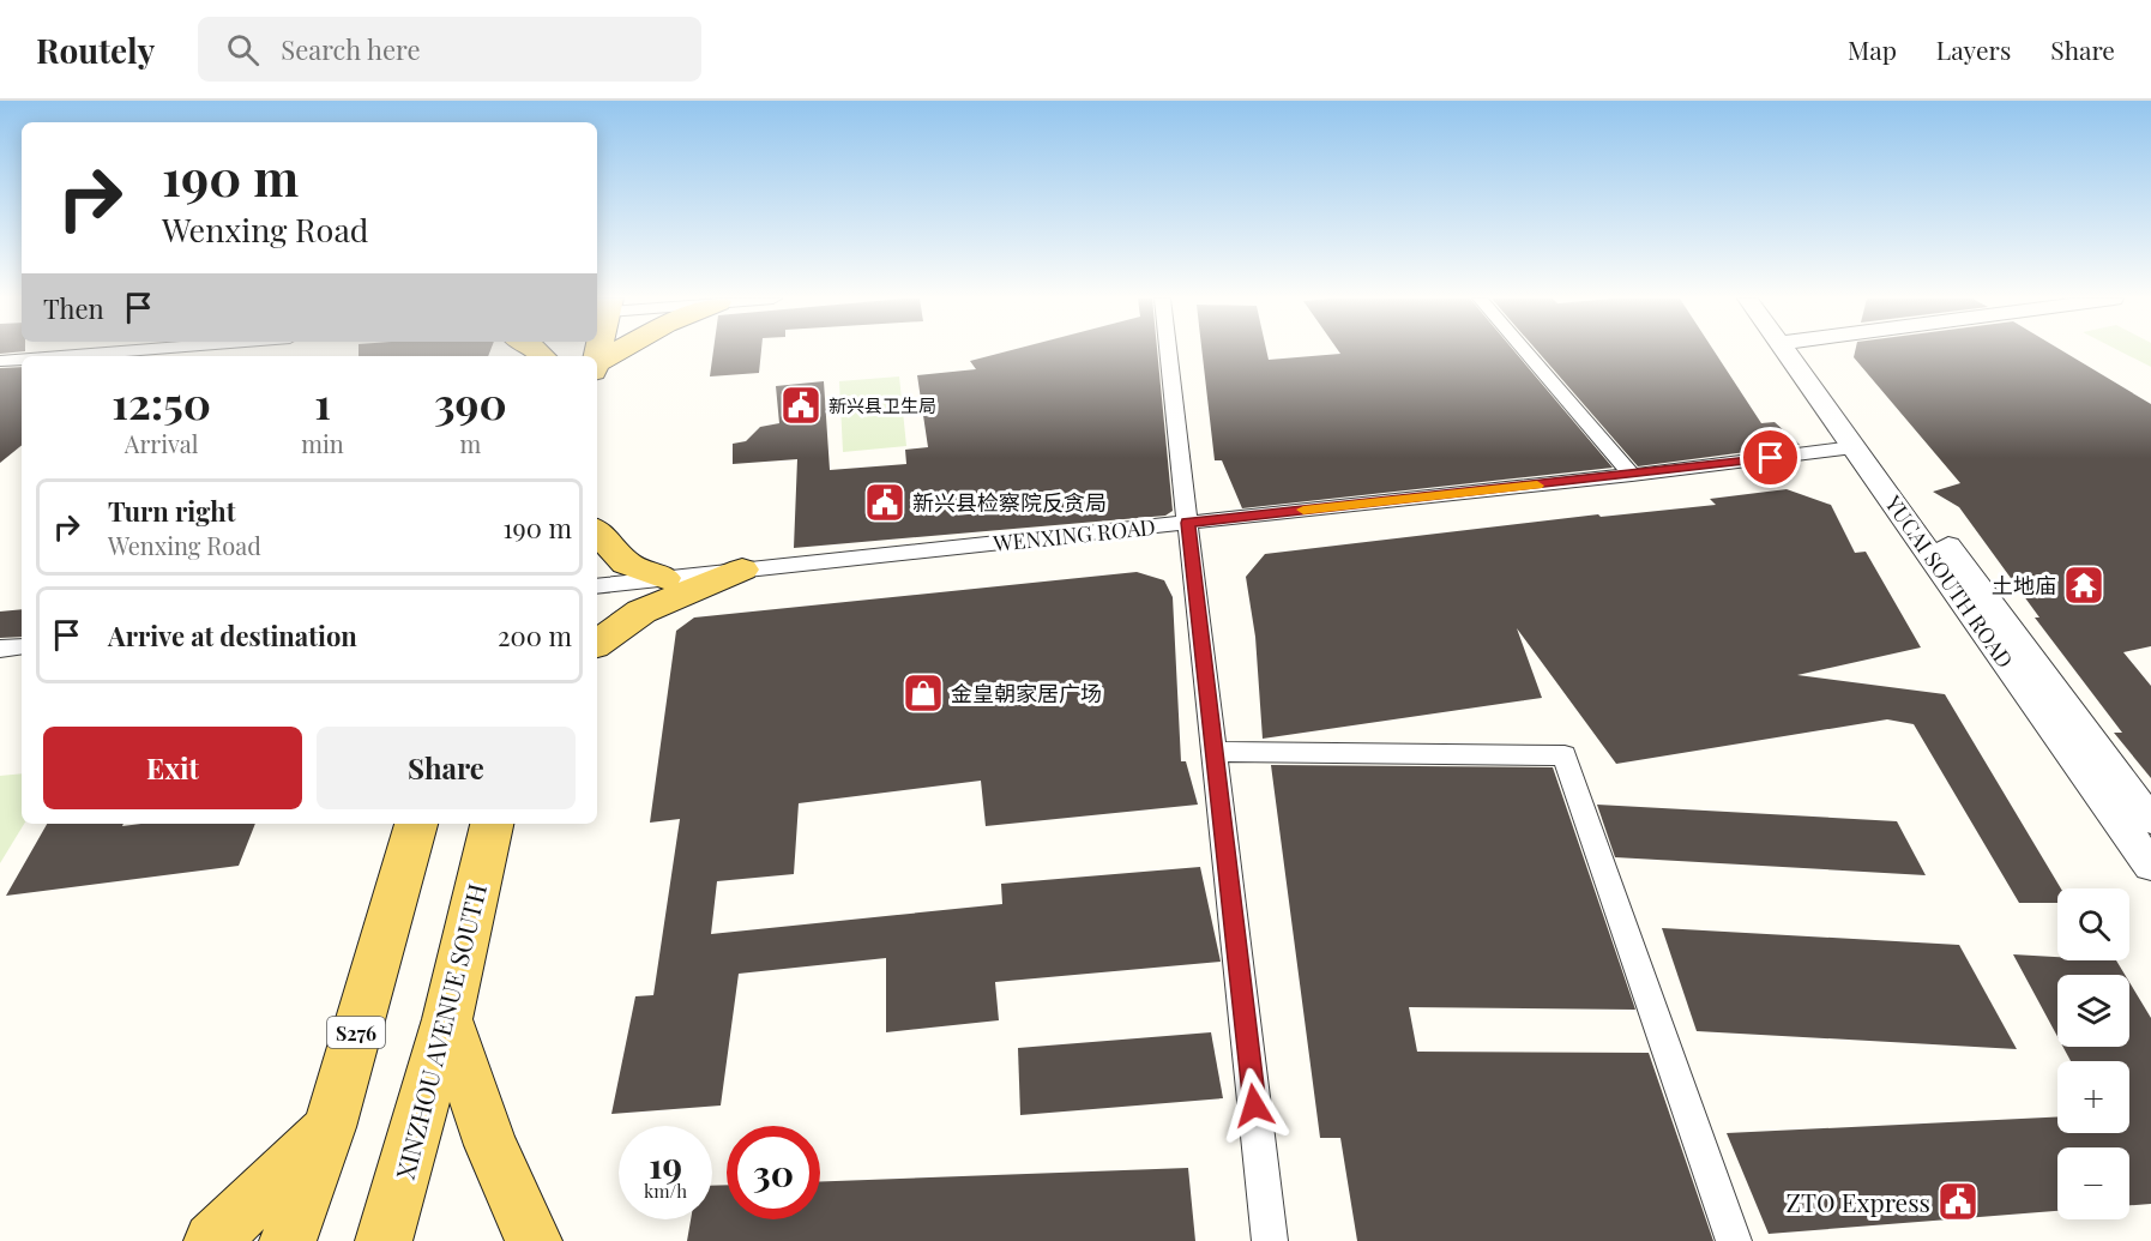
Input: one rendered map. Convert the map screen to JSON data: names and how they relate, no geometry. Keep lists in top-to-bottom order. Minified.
{"streets":{"main road":["XINZHOU AVENUE SOUTH","S276"],"street":["WENXING ROAD","YUCAI SOUTH ROAD"]},"crossings":[["WENXING ROAD","YUCAI SOUTH ROAD"]],"places":{"public building":["新兴县卫生局","新兴县检察院反贪局","ZTO Express"],"temple":["土地庙"],"shop":["金皇朝家居广场"]},"page":{"header":"Routely","search":"Search here","nav":["Map","Layers","Share"],"turn":["190 m","Wenxing Road"],"then":"Then","eta":["12:50","Arrival","1","min","390","m"],"list":[{"name":"Turn right","note":"Wenxing Road","value":"190 m"},{"name":"Arrive at destination","value":"200 m"}],"buttons":["Exit","Share"],"map_buttons":["+","−"],"speed":"19 km/h","limit":"30"}}
